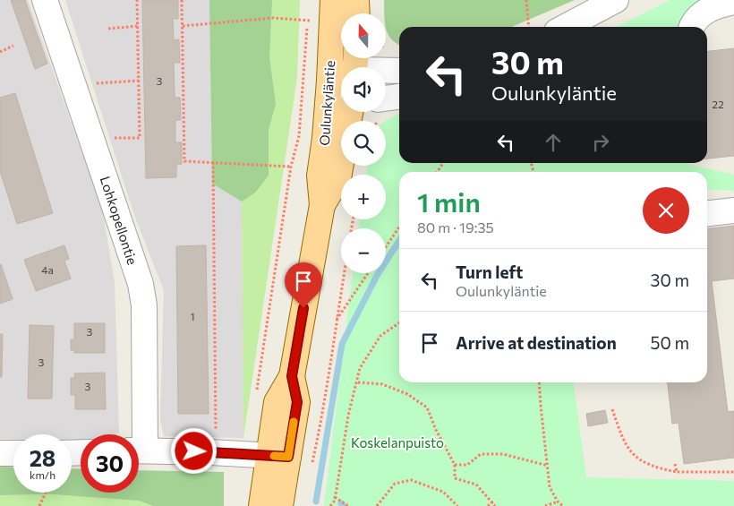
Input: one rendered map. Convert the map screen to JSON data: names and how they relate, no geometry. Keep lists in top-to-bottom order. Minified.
{"streets":{"main road":["Oulunkyläntie"],"street":["Lohkopellontie"]},"parks":["Koskelanpuisto"],"house_numbers":["3","22","4a","1","3","3","3"],"north":"top","page":{"map_buttons":["+","−"],"turn":["30 m","Oulunkyläntie"],"heading":["1 min","80 m · 19:35"],"list":[{"name":"Turn left","note":"Oulunkyläntie","value":"30 m"},{"name":"Arrive at destination","value":"50 m"}],"speed":"28 km/h","limit":"30"}}
